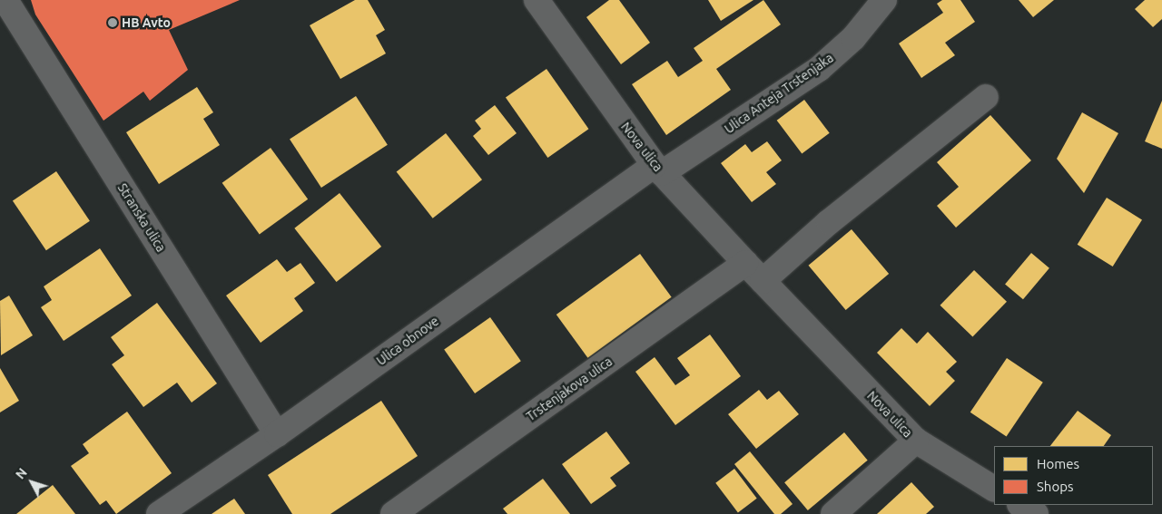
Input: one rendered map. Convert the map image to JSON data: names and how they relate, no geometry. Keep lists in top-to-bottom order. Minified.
{"streets":{"street":["Ulica Anteja Trstenjaka","Nova ulica","Stranska ulica","Ulica obnove","Trstenjakova ulica"]},"crossings":[["Ulica Anteja Trstenjaka","Nova ulica"],["Ulica Anteja Trstenjaka","Ulica obnove"],["Nova ulica","Ulica obnove"],["Nova ulica","Trstenjakova ulica"],["Stranska ulica","Ulica obnove"]],"places":["HB Avto"],"legend":["Homes","Shops"],"north":"top left"}
